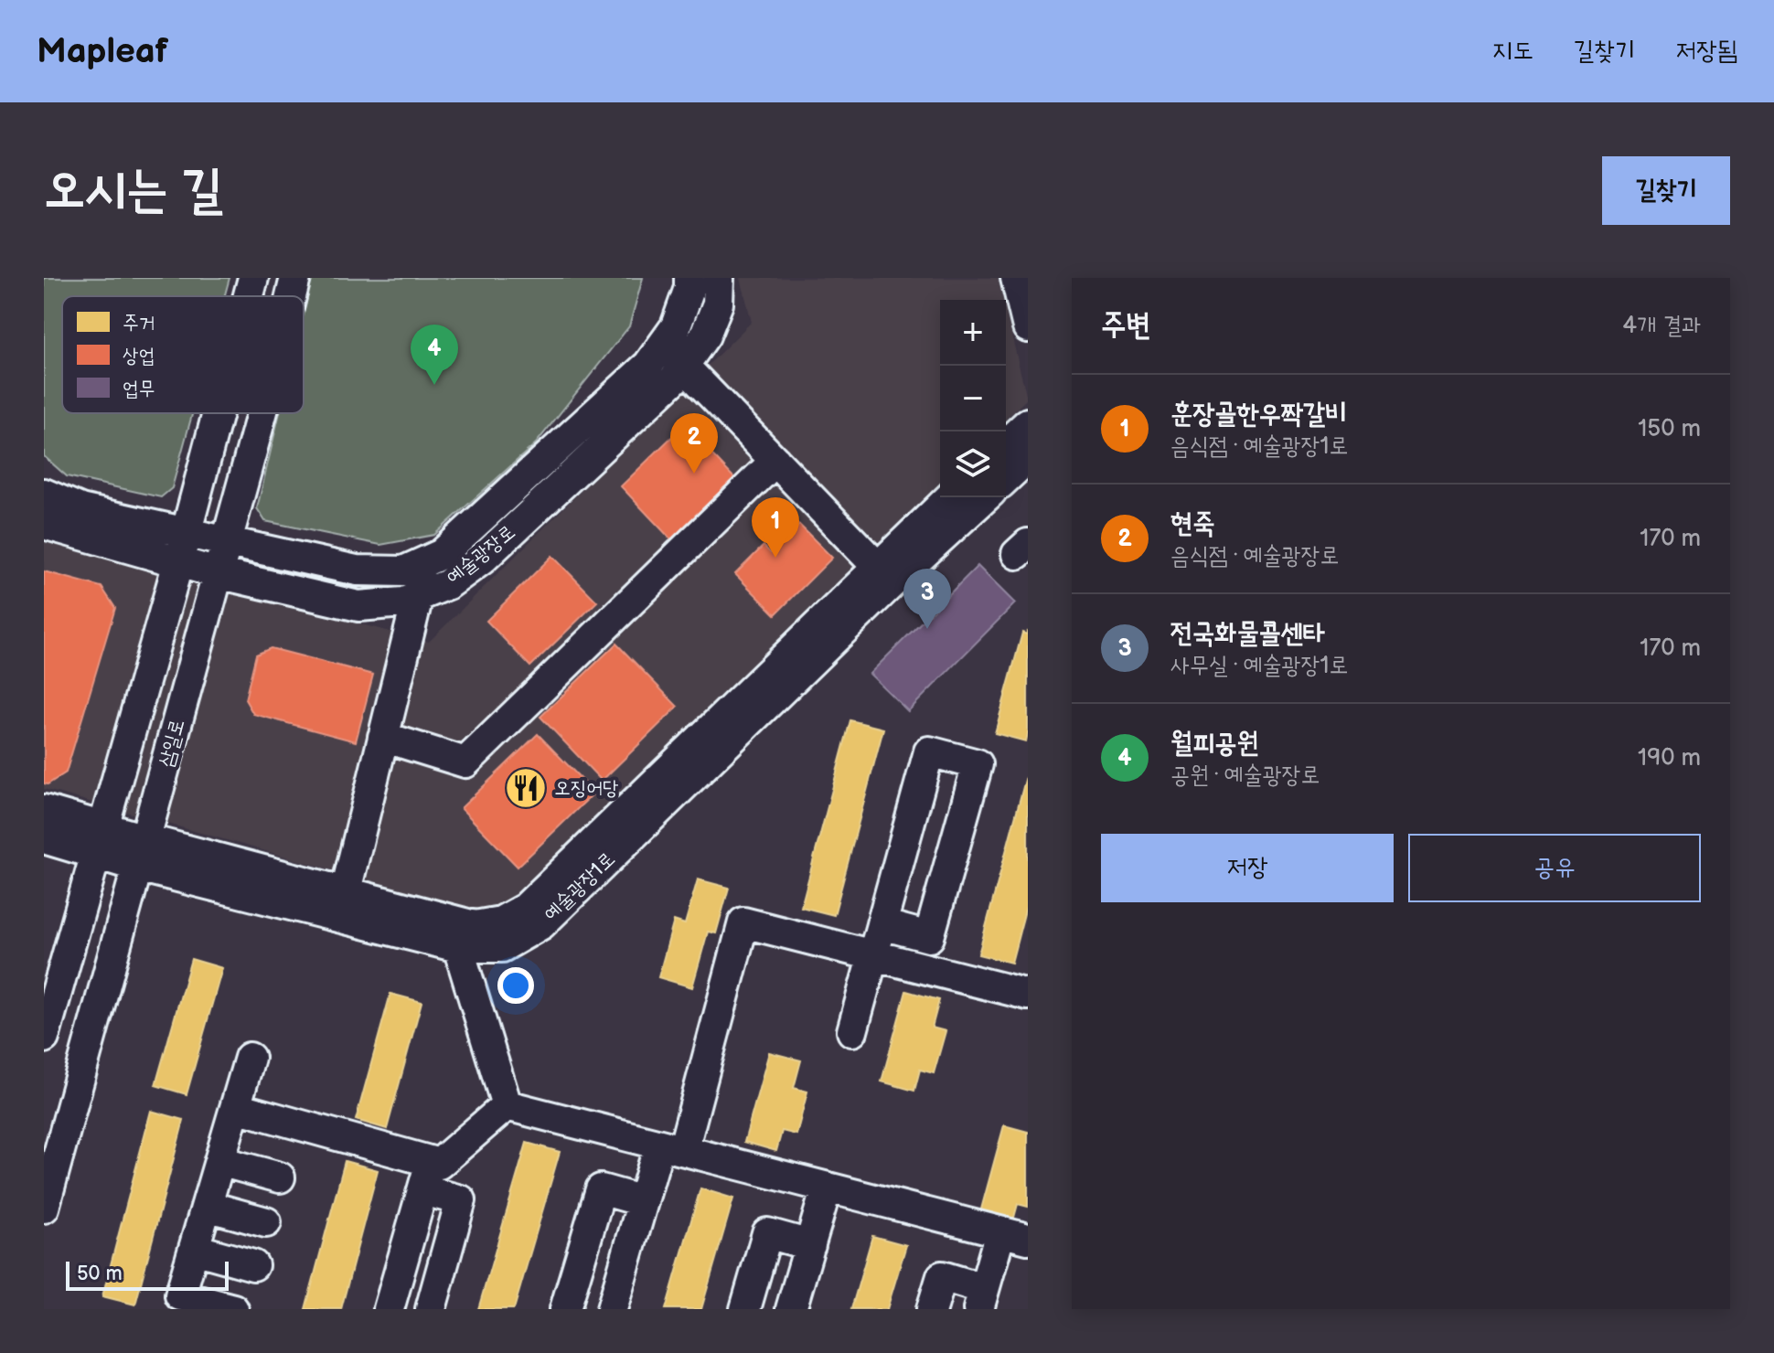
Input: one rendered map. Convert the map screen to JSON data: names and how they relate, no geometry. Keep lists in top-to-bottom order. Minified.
{"streets":{"street":["예술광장로","삼일로","예술광장1로"]},"crossings":[["예술광장로","삼일로"],["삼일로","예술광장1로"]],"places":{"restaurant":["오징어당"]},"legend":["주거","상업","업무"],"scale_bar":"50 m","page":{"header":"Mapleaf","nav":["지도","길찾기","저장됨"],"buttons":["길찾기",["저장","공유"]],"title":"오시는 길","heading":["주변","4개 결과"],"map_buttons":["+","−"],"pins":["4","2","1","3"],"list":[{"mark":"1","name":"훈장골한우짝갈비","note":"음식점 · 예술광장1로","value":"150 m"},{"mark":"2","name":"현죽","note":"음식점 · 예술광장로","value":"170 m"},{"mark":"3","name":"전국화물콜센타","note":"사무실 · 예술광장1로","value":"170 m"},{"mark":"4","name":"월피공원","note":"공원 · 예술광장로","value":"190 m"}],"scale":"50 m"}}
